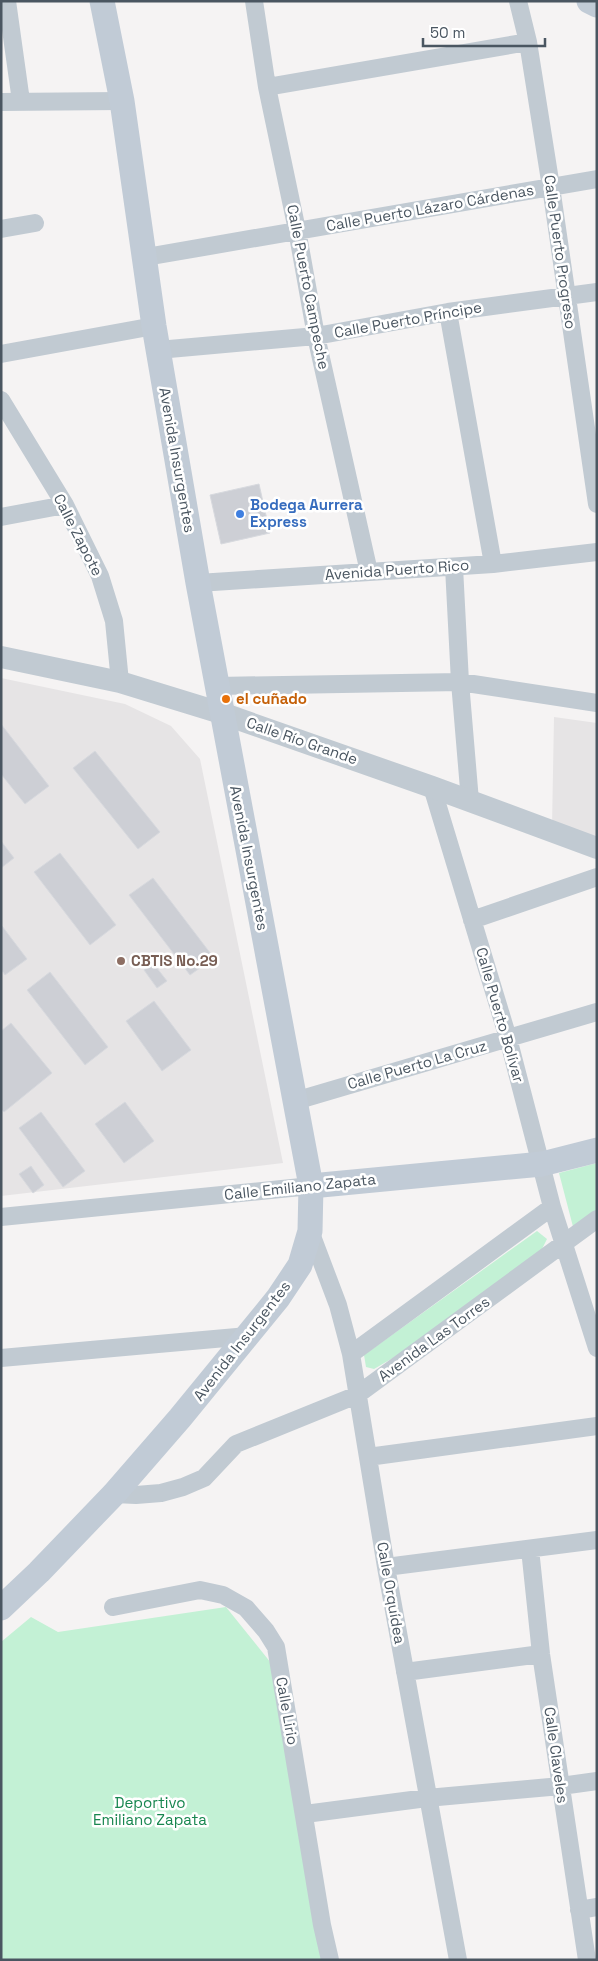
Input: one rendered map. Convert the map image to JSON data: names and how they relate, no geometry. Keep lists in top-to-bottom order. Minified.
{"streets":{"main road":["Avenida Insurgentes","Calle Emiliano Zapata"],"street":["Calle Puerto Lázaro Cárdenas","Calle Puerto Progreso","Calle Puerto Campeche","Calle Puerto Príncipe","Calle Zapote","Avenida Puerto Rico","Calle Río Grande","Calle Puerto Bolívar","Calle Puerto La Cruz","Avenida Las Torres","Calle Orquídea","Calle Lirio","Calle Claveles"]},"crossings":[["Calle Puerto Lázaro Cárdenas","Calle Puerto Progreso"],["Calle Puerto Lázaro Cárdenas","Calle Puerto Campeche"],["Calle Puerto Lázaro Cárdenas","Avenida Insurgentes"],["Calle Puerto Progreso","Calle Puerto Príncipe"],["Calle Puerto Campeche","Calle Puerto Príncipe"],["Calle Puerto Campeche","Avenida Puerto Rico"],["Calle Puerto Príncipe","Avenida Insurgentes"],["Avenida Insurgentes","Avenida Puerto Rico"],["Avenida Insurgentes","Calle Río Grande"],["Avenida Insurgentes","Calle Puerto La Cruz"],["Avenida Insurgentes","Calle Emiliano Zapata"],["Avenida Insurgentes","Avenida Las Torres"],["Avenida Insurgentes","Calle Orquídea"],["Calle Zapote","Calle Río Grande"],["Calle Río Grande","Calle Puerto Bolívar"],["Calle Puerto Bolívar","Calle Puerto La Cruz"],["Calle Puerto Bolívar","Calle Emiliano Zapata"],["Calle Puerto Bolívar","Avenida Las Torres"],["Avenida Las Torres","Calle Orquídea"]],"parks":["Deportivo Emiliano Zapata"],"places":["Bodega Aurrera Express","el cuñado","CBTIS No.29"],"scale_bar":"50 m"}
